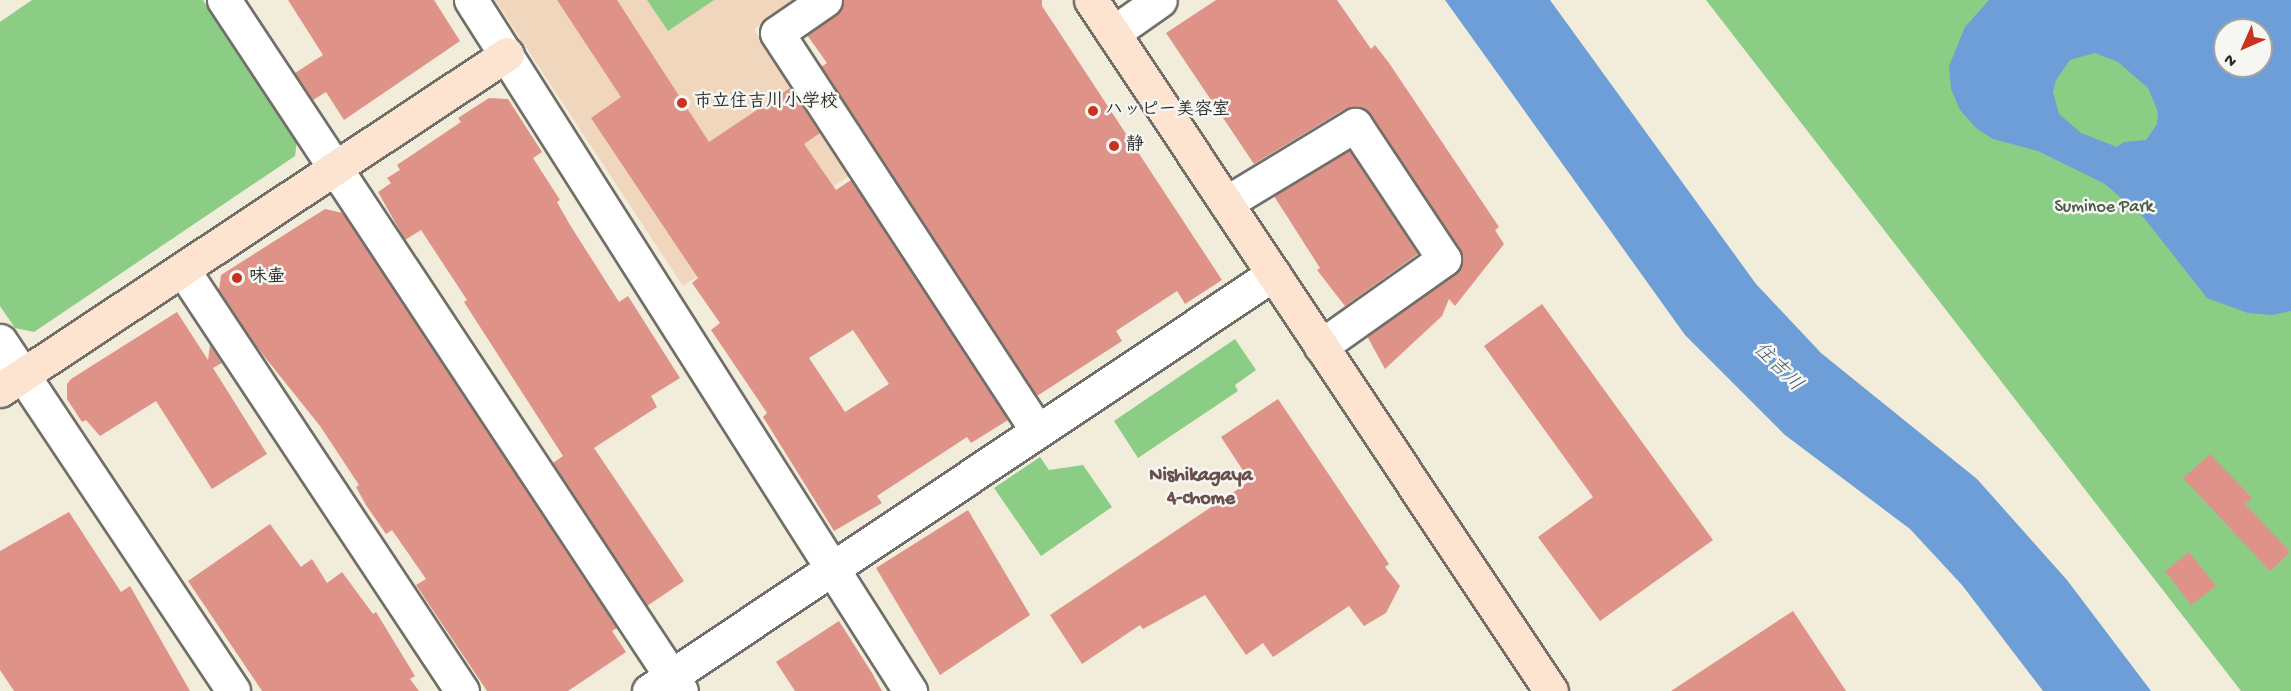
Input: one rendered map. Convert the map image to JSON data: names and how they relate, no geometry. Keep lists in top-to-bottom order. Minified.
{"districts":["Nishikagaya 4-chome"],"water":["住吉川"],"parks":["Suminoe Park"],"places":["市立住吉川小学校","ハッピー美容室","静","味壷"],"north":"bottom left"}
